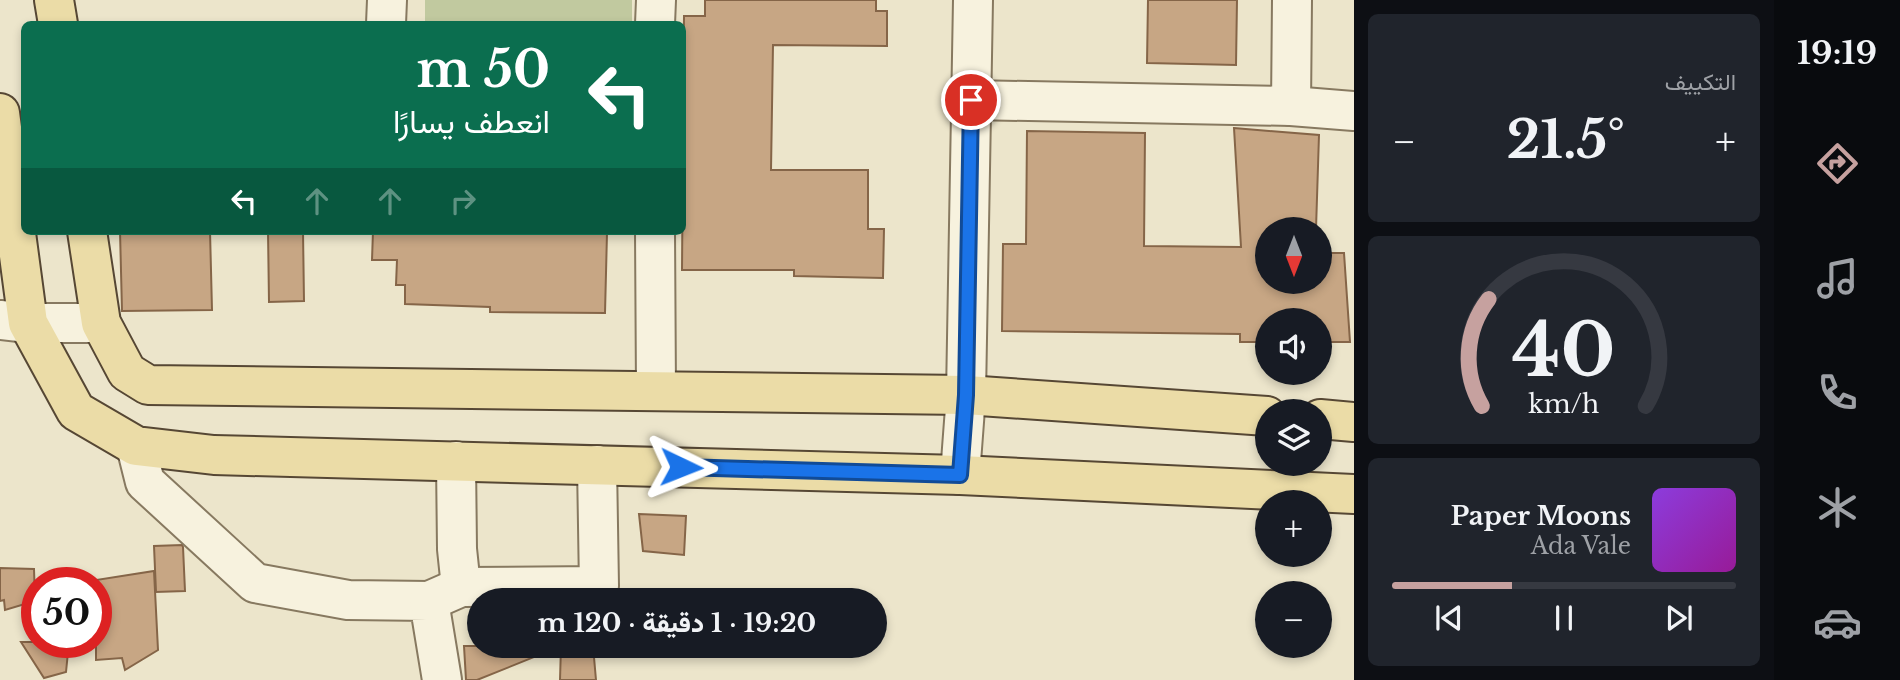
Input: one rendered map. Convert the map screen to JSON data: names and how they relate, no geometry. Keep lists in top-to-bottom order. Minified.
{"north":"bottom","page":{"tabs":"19:19","tile":"التكييف","turn":["50 m","انعطف يسارًا"],"heat":["−","21.5°","+"],"map_buttons":["+","−"],"song":["Paper Moons","Ada Vale"],"limit":"50","trip":"19:20 · 1 دقيقة · 120 m","gauge":["40","km/h"]}}
